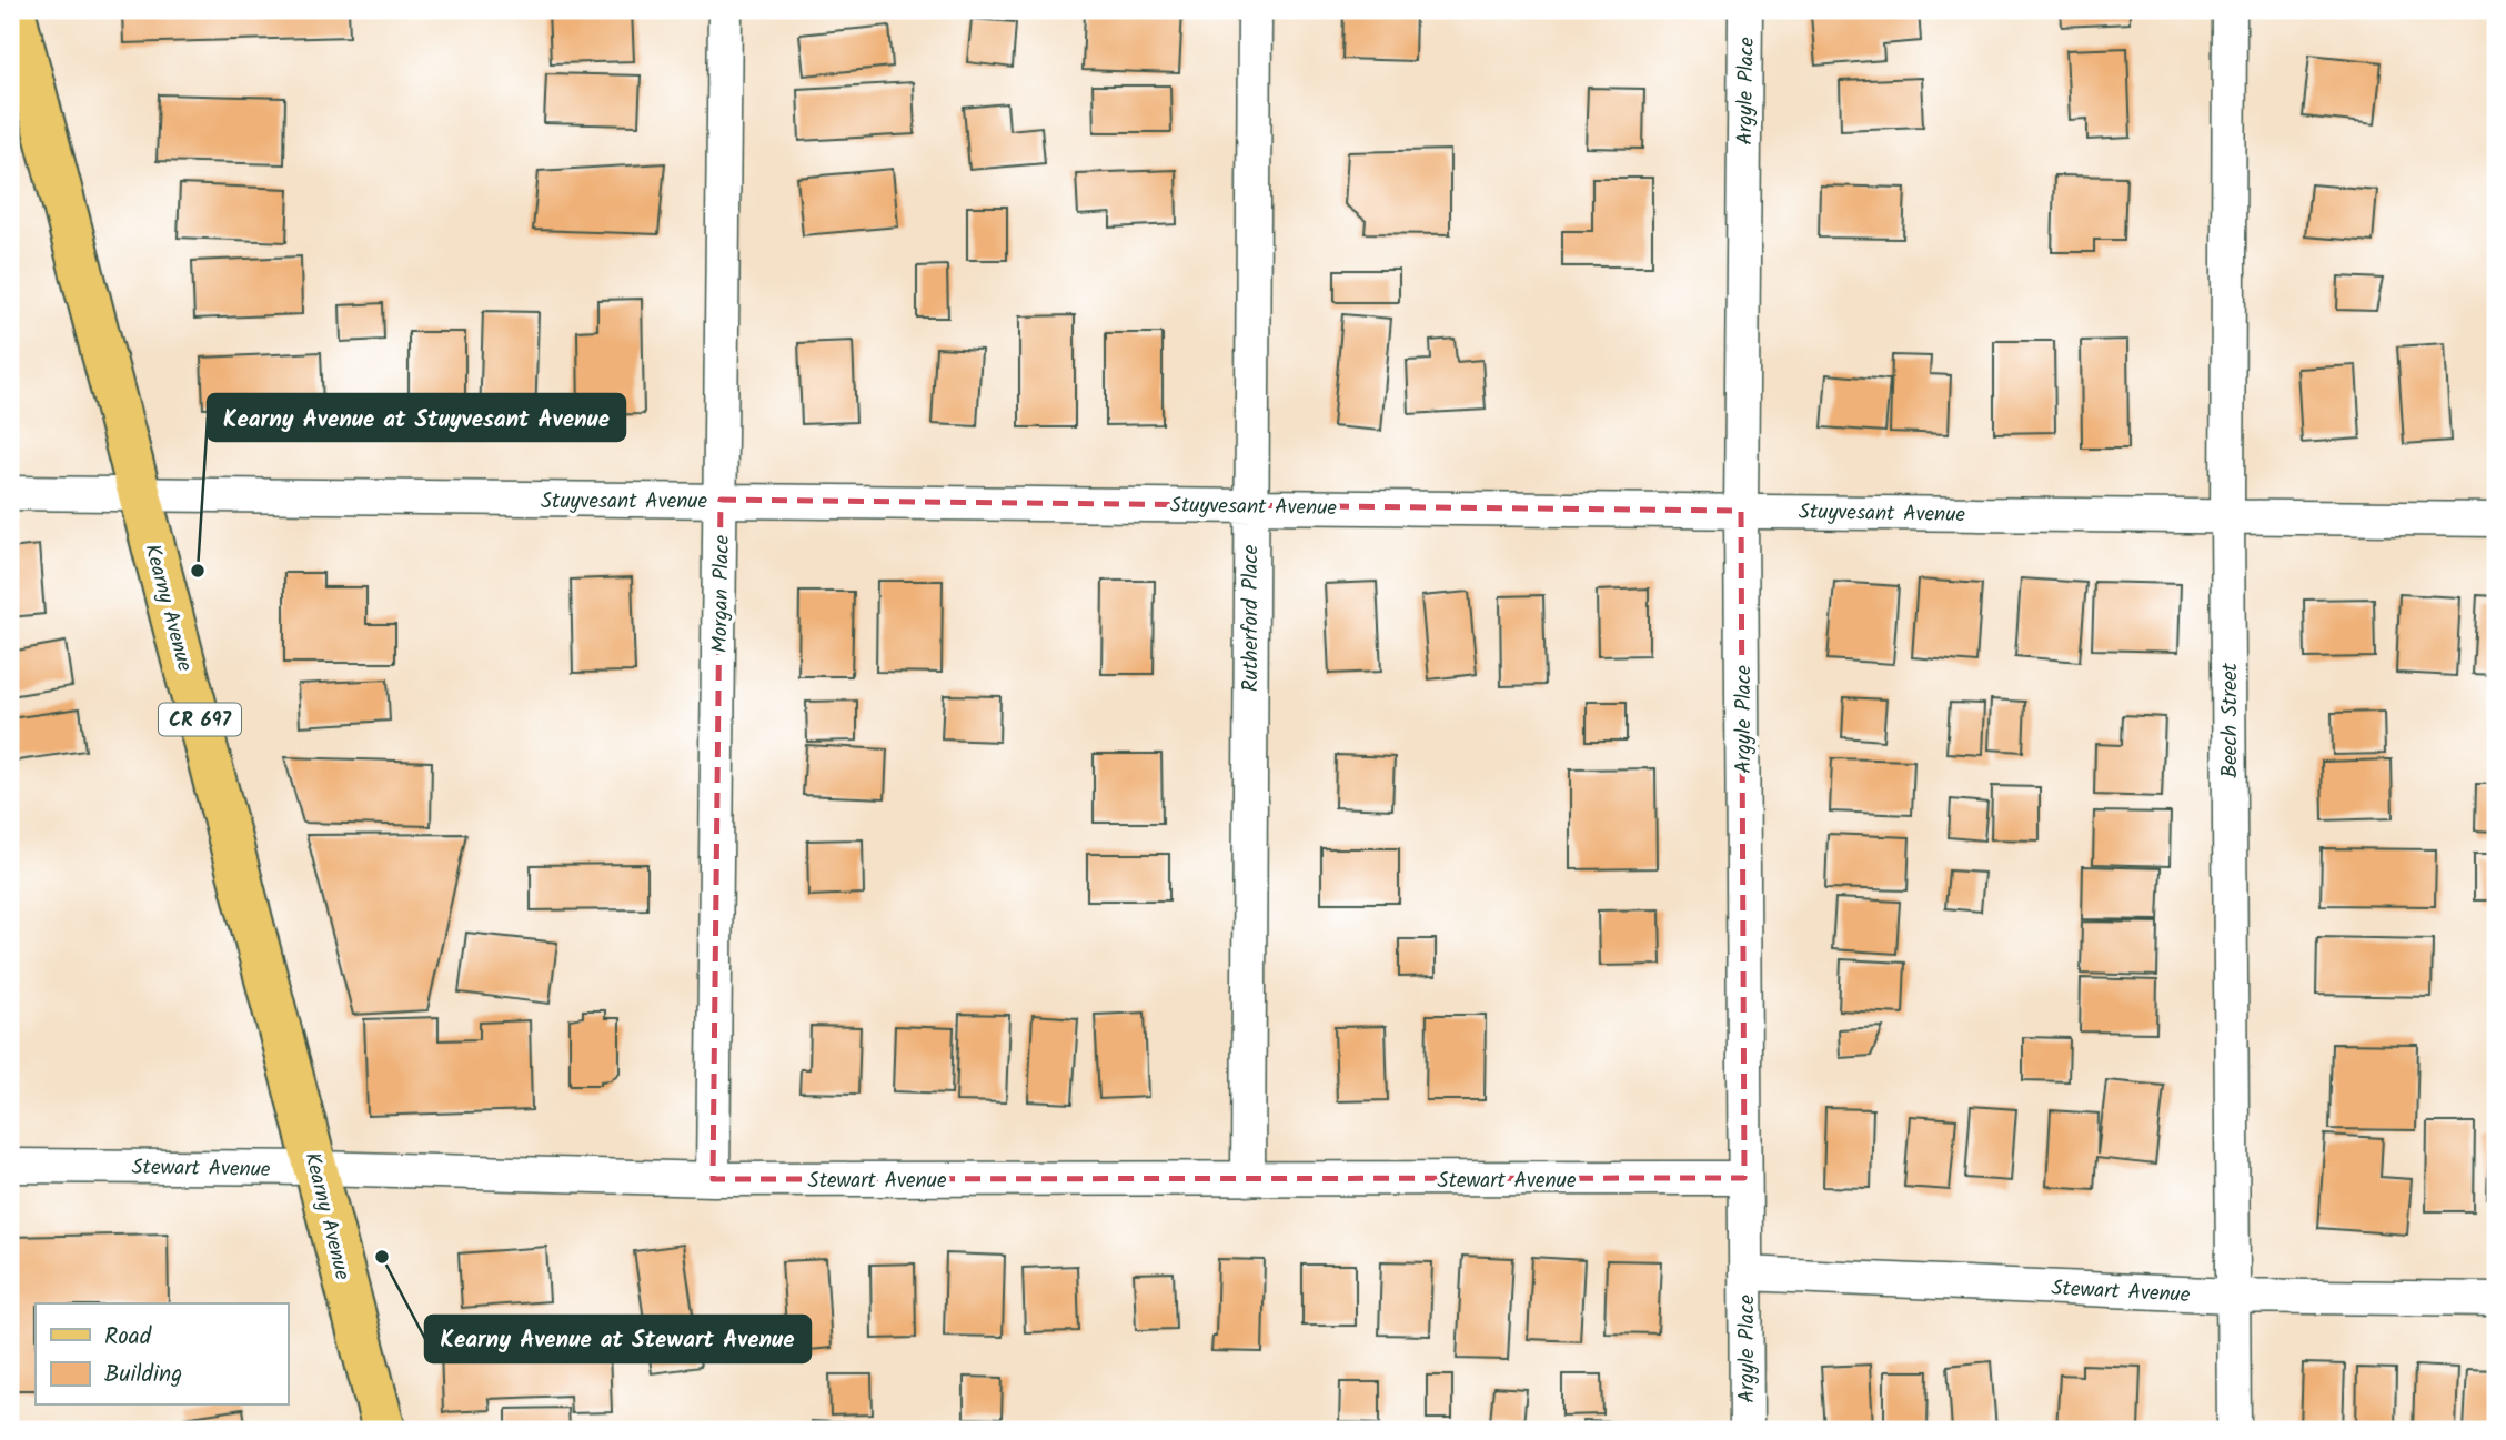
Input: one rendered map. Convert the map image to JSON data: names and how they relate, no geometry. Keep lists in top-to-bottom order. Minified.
{"streets":{"main road":["Kearny Avenue","CR 697"],"street":["Argyle Place","Stuyvesant Avenue","Morgan Place","Rutherford Place","Beech Street","Stewart Avenue"]},"crossings":[["Argyle Place","Stuyvesant Avenue"],["Argyle Place","Stewart Avenue"],["Stuyvesant Avenue","Morgan Place"],["Stuyvesant Avenue","Kearny Avenue"],["Stuyvesant Avenue","Rutherford Place"],["Stuyvesant Avenue","Beech Street"],["Morgan Place","Stewart Avenue"],["Kearny Avenue","Stewart Avenue"],["Rutherford Place","Stewart Avenue"],["Beech Street","Stewart Avenue"]],"places":["Kearny Avenue at Stuyvesant Avenue","Kearny Avenue at Stewart Avenue"],"legend":["Road","Building"]}
